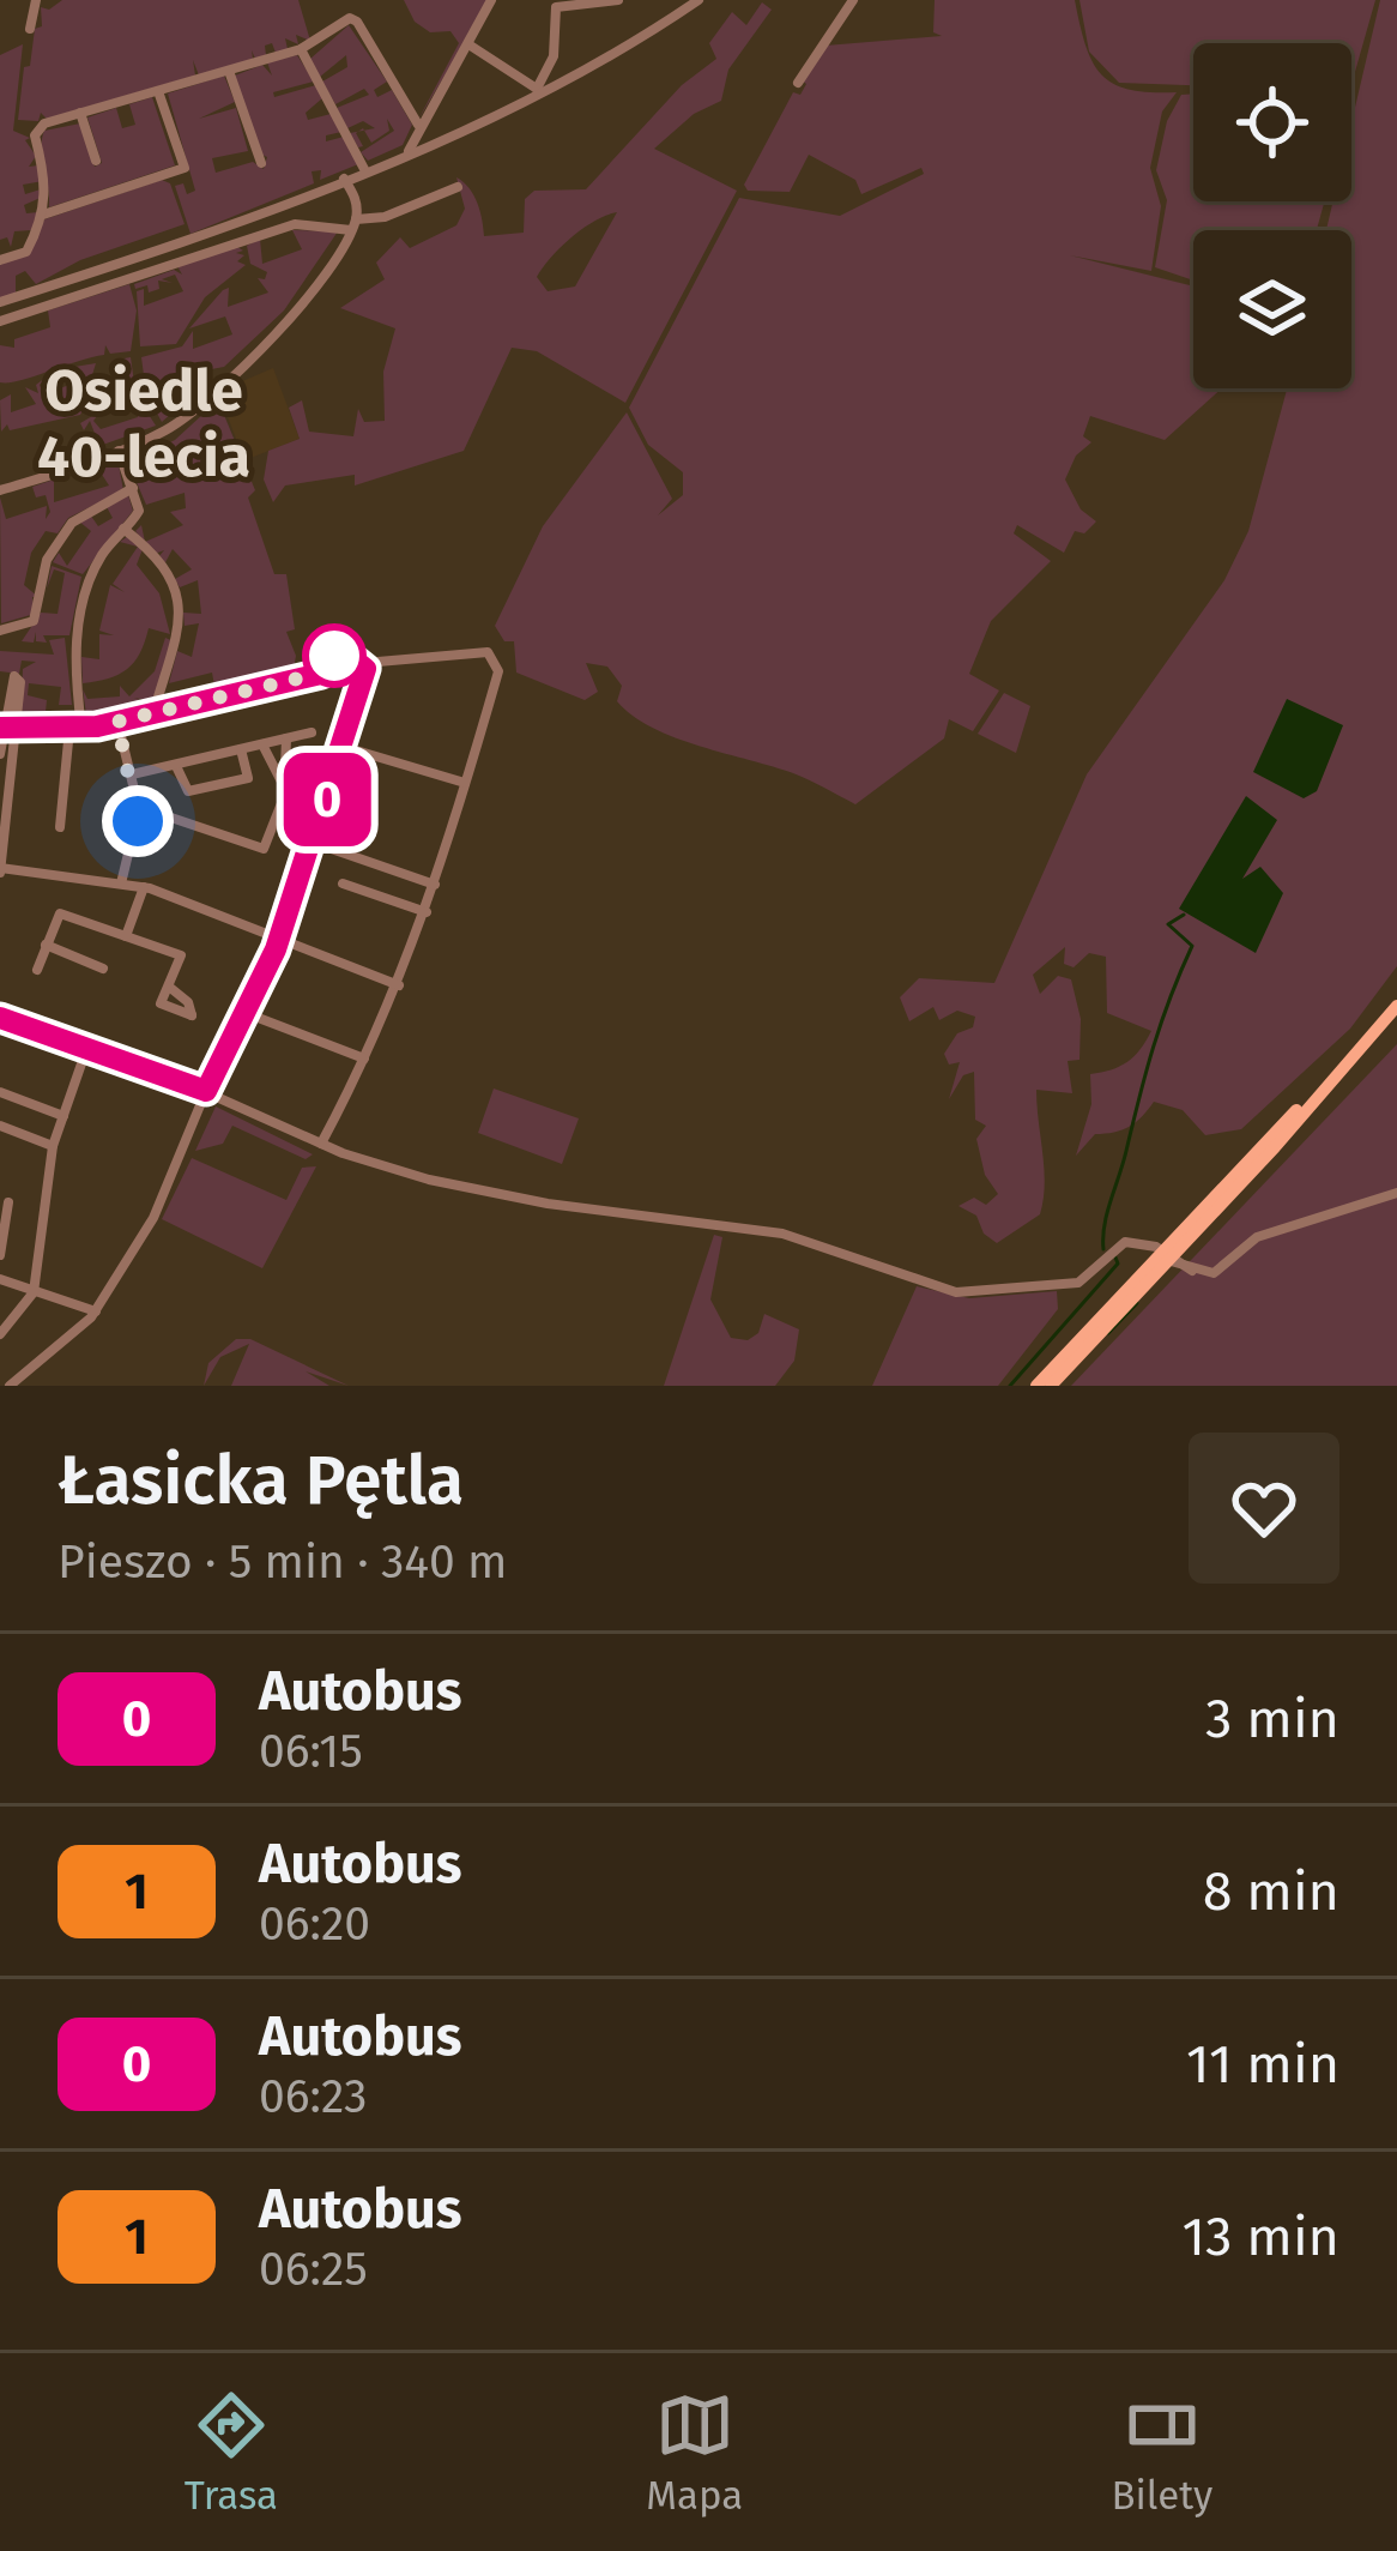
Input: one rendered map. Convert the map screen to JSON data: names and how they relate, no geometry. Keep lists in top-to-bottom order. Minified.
{"districts":["Osiedle 40-lecia"],"lines":["bus line 0"],"page":{"on_map":"0","heading":["Łasicka Pętla","Pieszo · 5 min · 340 m"],"list":[{"mark":"0","name":"Autobus","note":"06:15","value":"3 min"},{"mark":"1","name":"Autobus","note":"06:20","value":"8 min"},{"mark":"0","name":"Autobus","note":"06:23","value":"11 min"},{"mark":"1","name":"Autobus","note":"06:25","value":"13 min"}],"tabs":["Trasa","Mapa","Bilety"]}}
